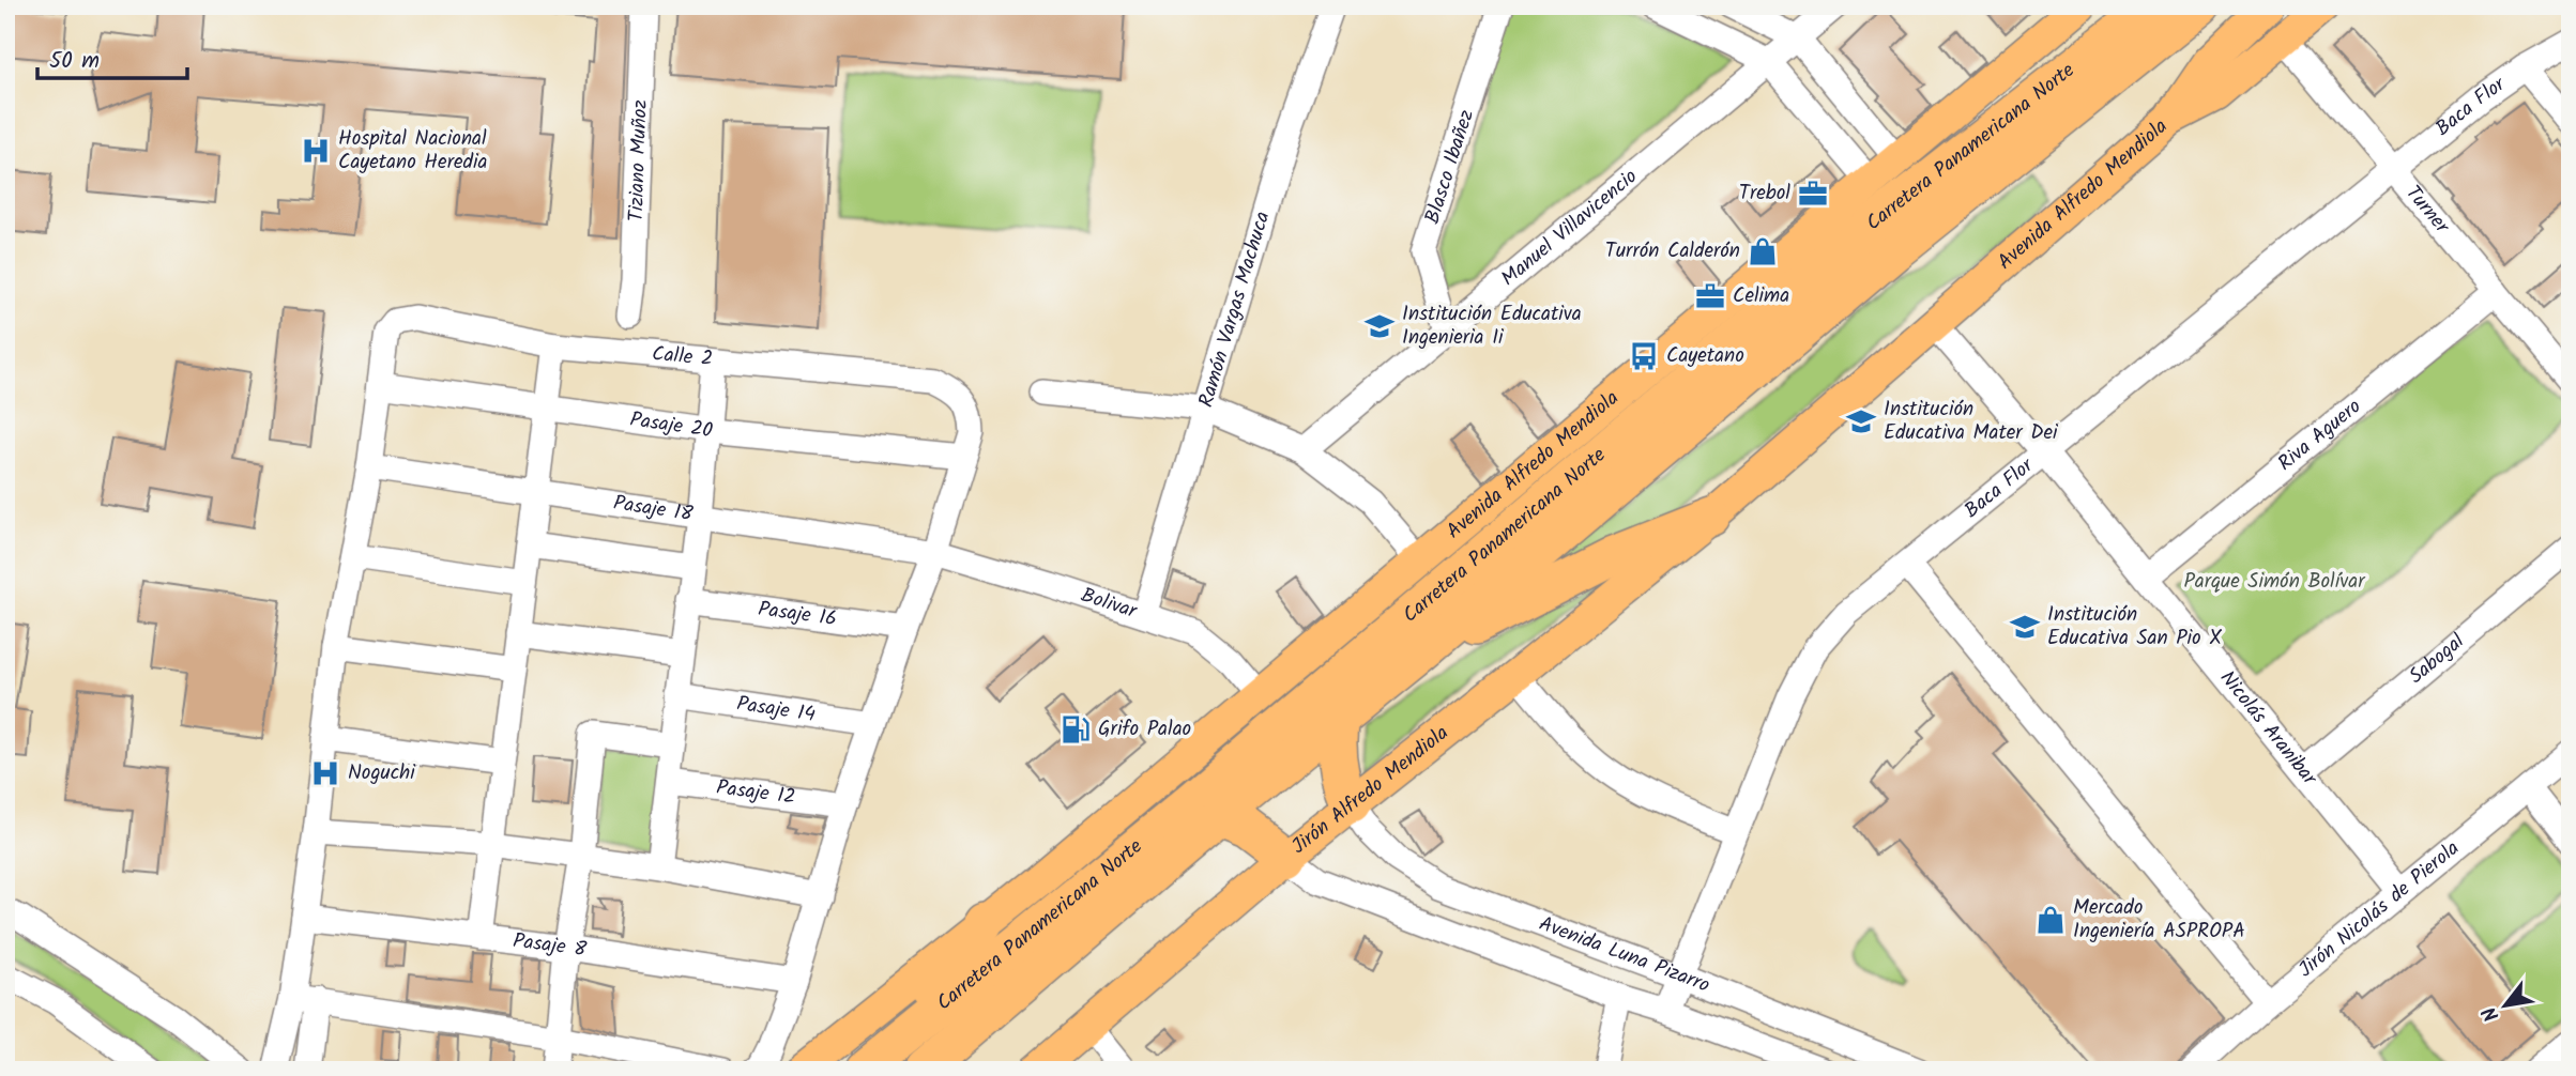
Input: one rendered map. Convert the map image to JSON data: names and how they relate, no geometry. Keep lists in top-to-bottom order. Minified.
{"streets":{"highway":["Carretera Panamericana Norte"],"main road":["Avenida Alfredo Mendiola","Jirón Alfredo Mendiola"],"street":["Baca Flor","Tiziano Muñoz","Blasco Ibañez","Turner","Manuel Villavicencio","Ramón Vargas Machuca","Calle 2","Pasaje 20","Riva Aguero","Pasaje 18","Bolivar","Pasaje 16","Sabogal","Pasaje 14","Nicolás Aranibar","Pasaje 12","Jirón Nicolás de Pierola","Pasaje 8","Avenida Luna Pizarro"]},"crossings":[["Baca Flor","Turner"],["Baca Flor","Nicolás Aranibar"],["Baca Flor","Avenida Luna Pizarro"],["Blasco Ibañez","Manuel Villavicencio"],["Avenida Alfredo Mendiola","Bolivar"],["Avenida Alfredo Mendiola","Nicolás Aranibar"],["Avenida Alfredo Mendiola","Jirón Alfredo Mendiola"],["Turner","Riva Aguero"],["Ramón Vargas Machuca","Bolivar"],["Calle 2","Pasaje 20"],["Riva Aguero","Nicolás Aranibar"],["Pasaje 18","Bolivar"],["Sabogal","Nicolás Aranibar"],["Nicolás Aranibar","Jirón Nicolás de Pierola"],["Jirón Alfredo Mendiola","Avenida Luna Pizarro"]],"parks":["Parque Simón Bolívar"],"places":{"hospital":["Hospital Nacional Cayetano Heredia","Noguchi"],"office":["Trebol","Celima"],"shop":["Turrón Calderón","Mercado Ingeniería ASPROPA"],"school or university":["Institución Educativa Ingenieria Ii","Institución Educativa Mater Dei","Institución Educativa San Pio X"],"bus stop":["Cayetano"],"fuel station":["Grifo Palao"]},"scale_bar":"50 m","north":"bottom left"}
